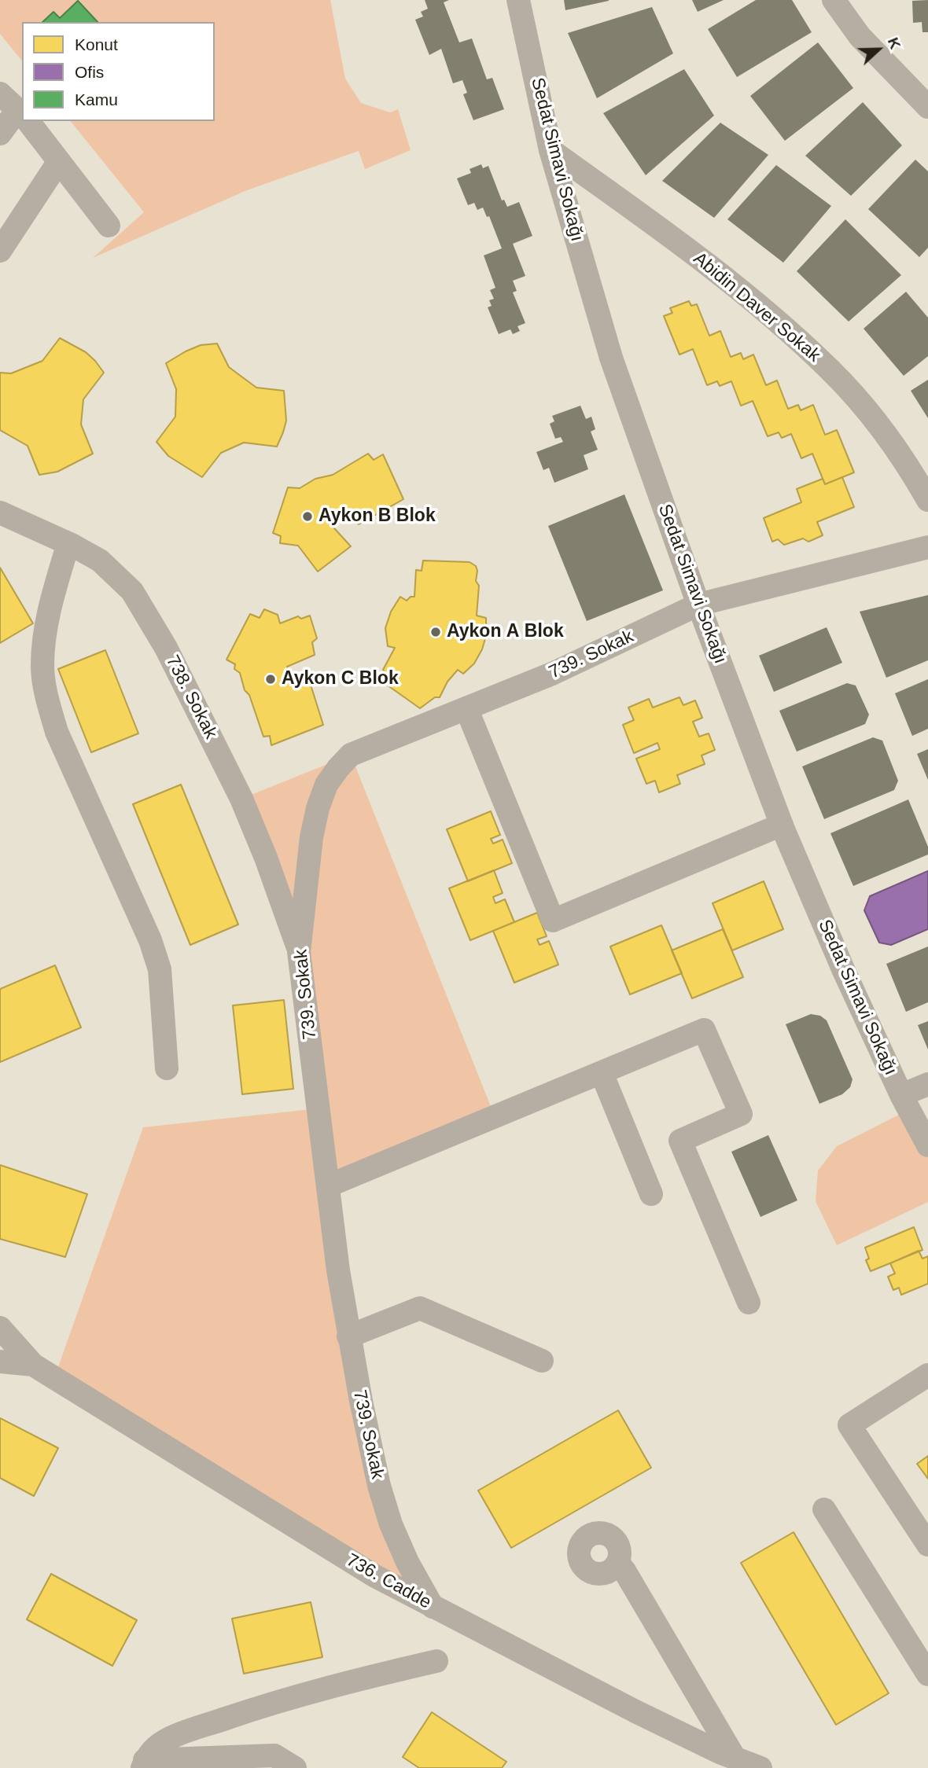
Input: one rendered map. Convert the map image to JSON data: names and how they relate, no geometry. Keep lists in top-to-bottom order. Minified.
{"streets":{"street":["Sedat Simavi Sokağı","Abidin Daver Sokak","739. Sokak","738. Sokak","736. Cadde"]},"crossings":[["Sedat Simavi Sokağı","Abidin Daver Sokak"],["Sedat Simavi Sokağı","739. Sokak"],["739. Sokak","738. Sokak"],["739. Sokak","736. Cadde"]],"places":["Aykon B Blok","Aykon A Blok","Aykon C Blok"],"legend":["Konut","Ofis","Kamu"],"north":"right"}
